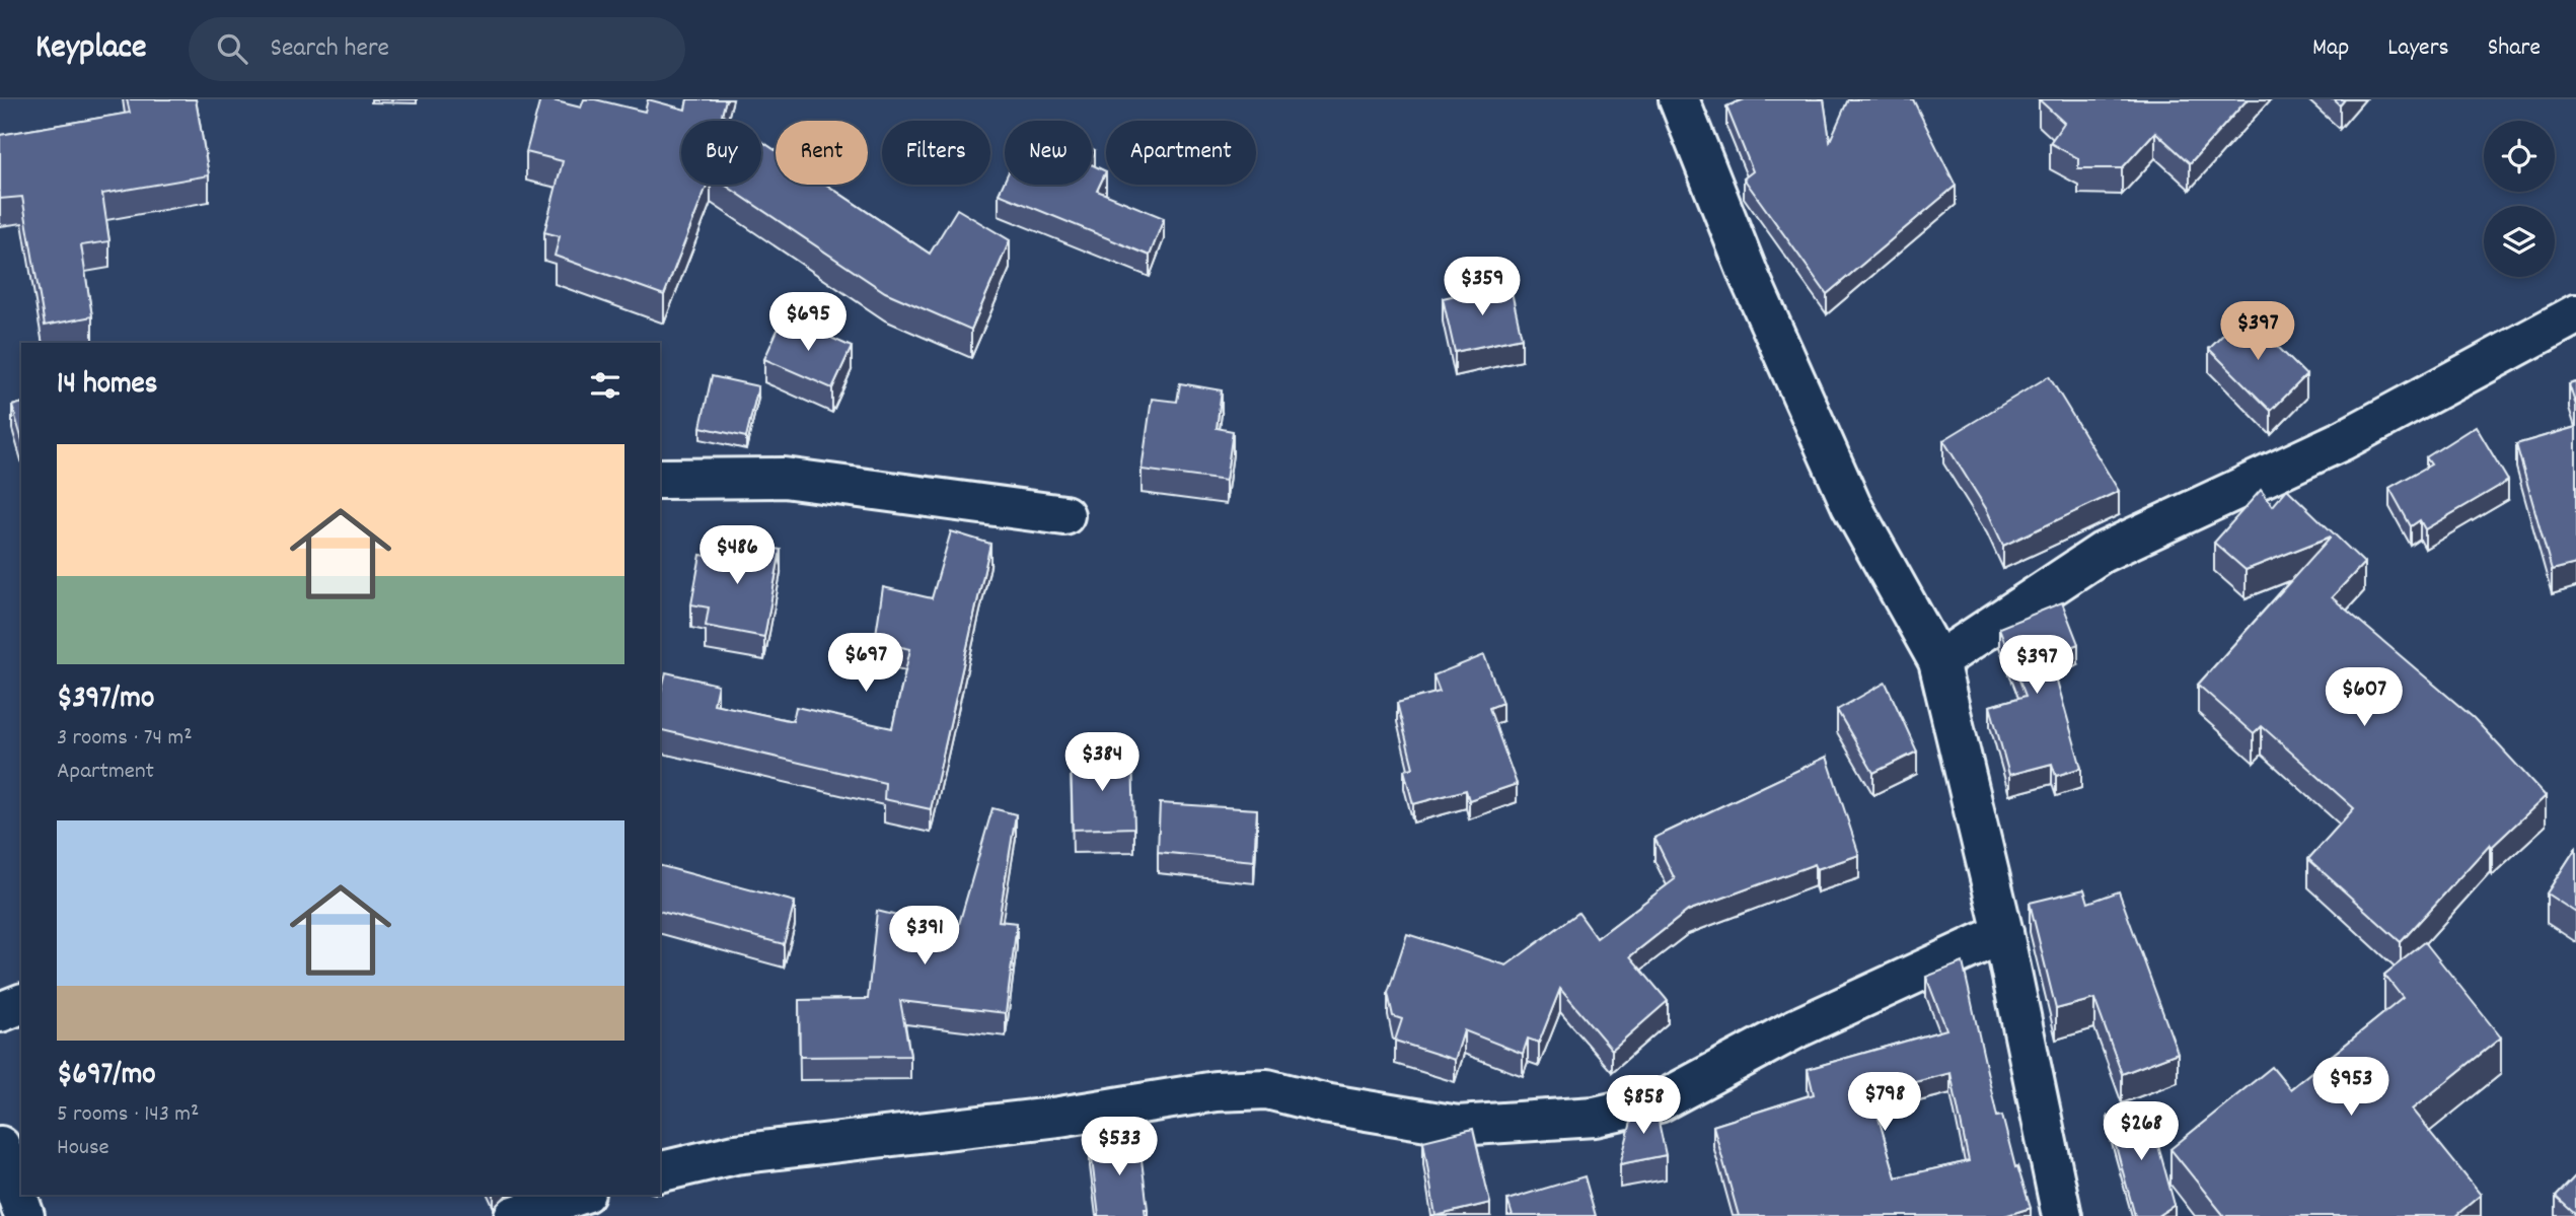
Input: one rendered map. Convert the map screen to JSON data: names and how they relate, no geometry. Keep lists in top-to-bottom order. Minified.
{"page":{"header":"Keyplace","search":"Search here","nav":["Map","Layers","Share"],"chip":["Buy","Rent","Filters","New","Apartment"],"price":["$359","$695","$397","$486","$697","$397","$607","$384","$391","$953","$798","$858","$268","$533"],"heading":"14 homes","list":[{"name":"$397/mo","note":"3 rooms · 74 m² · Apartment"},{"name":"$697/mo","note":"5 rooms · 143 m² · House"}]}}
